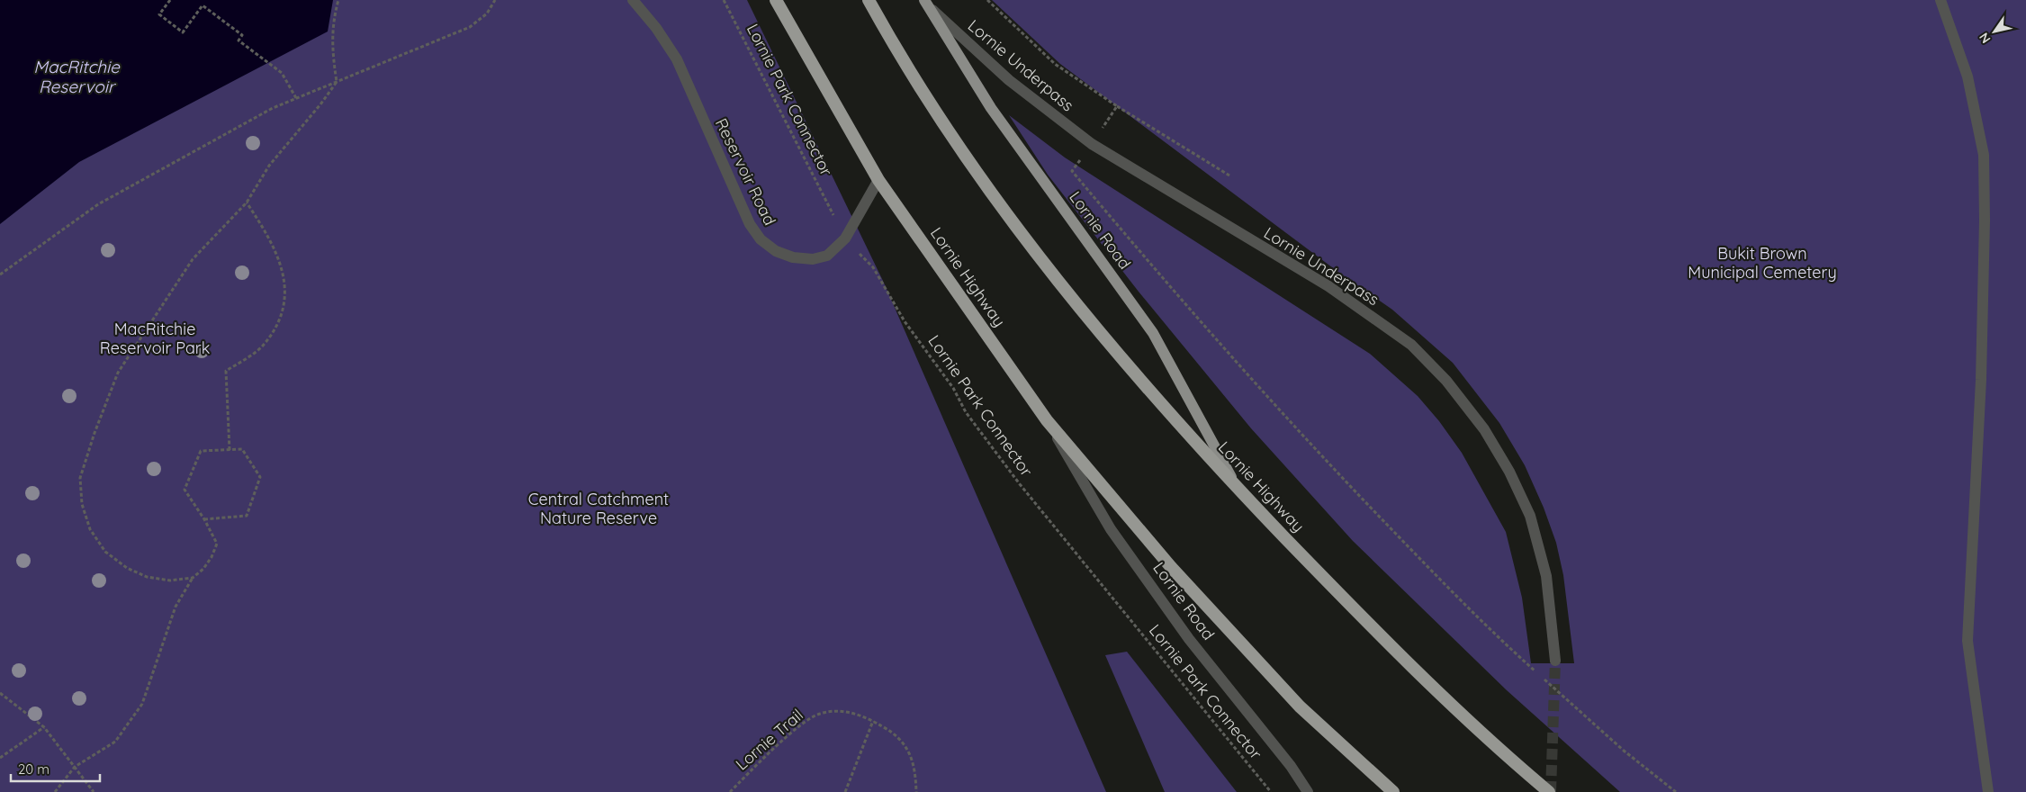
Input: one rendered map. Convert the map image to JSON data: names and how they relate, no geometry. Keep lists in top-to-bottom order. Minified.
{"streets":{"highway":["Lornie Highway"],"main road":["Lornie Road"],"street":["Lornie Underpass","Reservoir Road"],"path":["Lornie Park Connector","Lornie Trail"]},"crossings":[["Lornie Underpass","Lornie Road"],["Lornie Park Connector","Reservoir Road"],["Reservoir Road","Lornie Highway"],["Lornie Road","Lornie Highway"]],"water":["MacRitchie Reservoir"],"parks":["Bukit Brown Municipal Cemetery","MacRitchie Reservoir Park","Central Catchment Nature Reserve"],"scale_bar":"20 m","north":"bottom left"}
